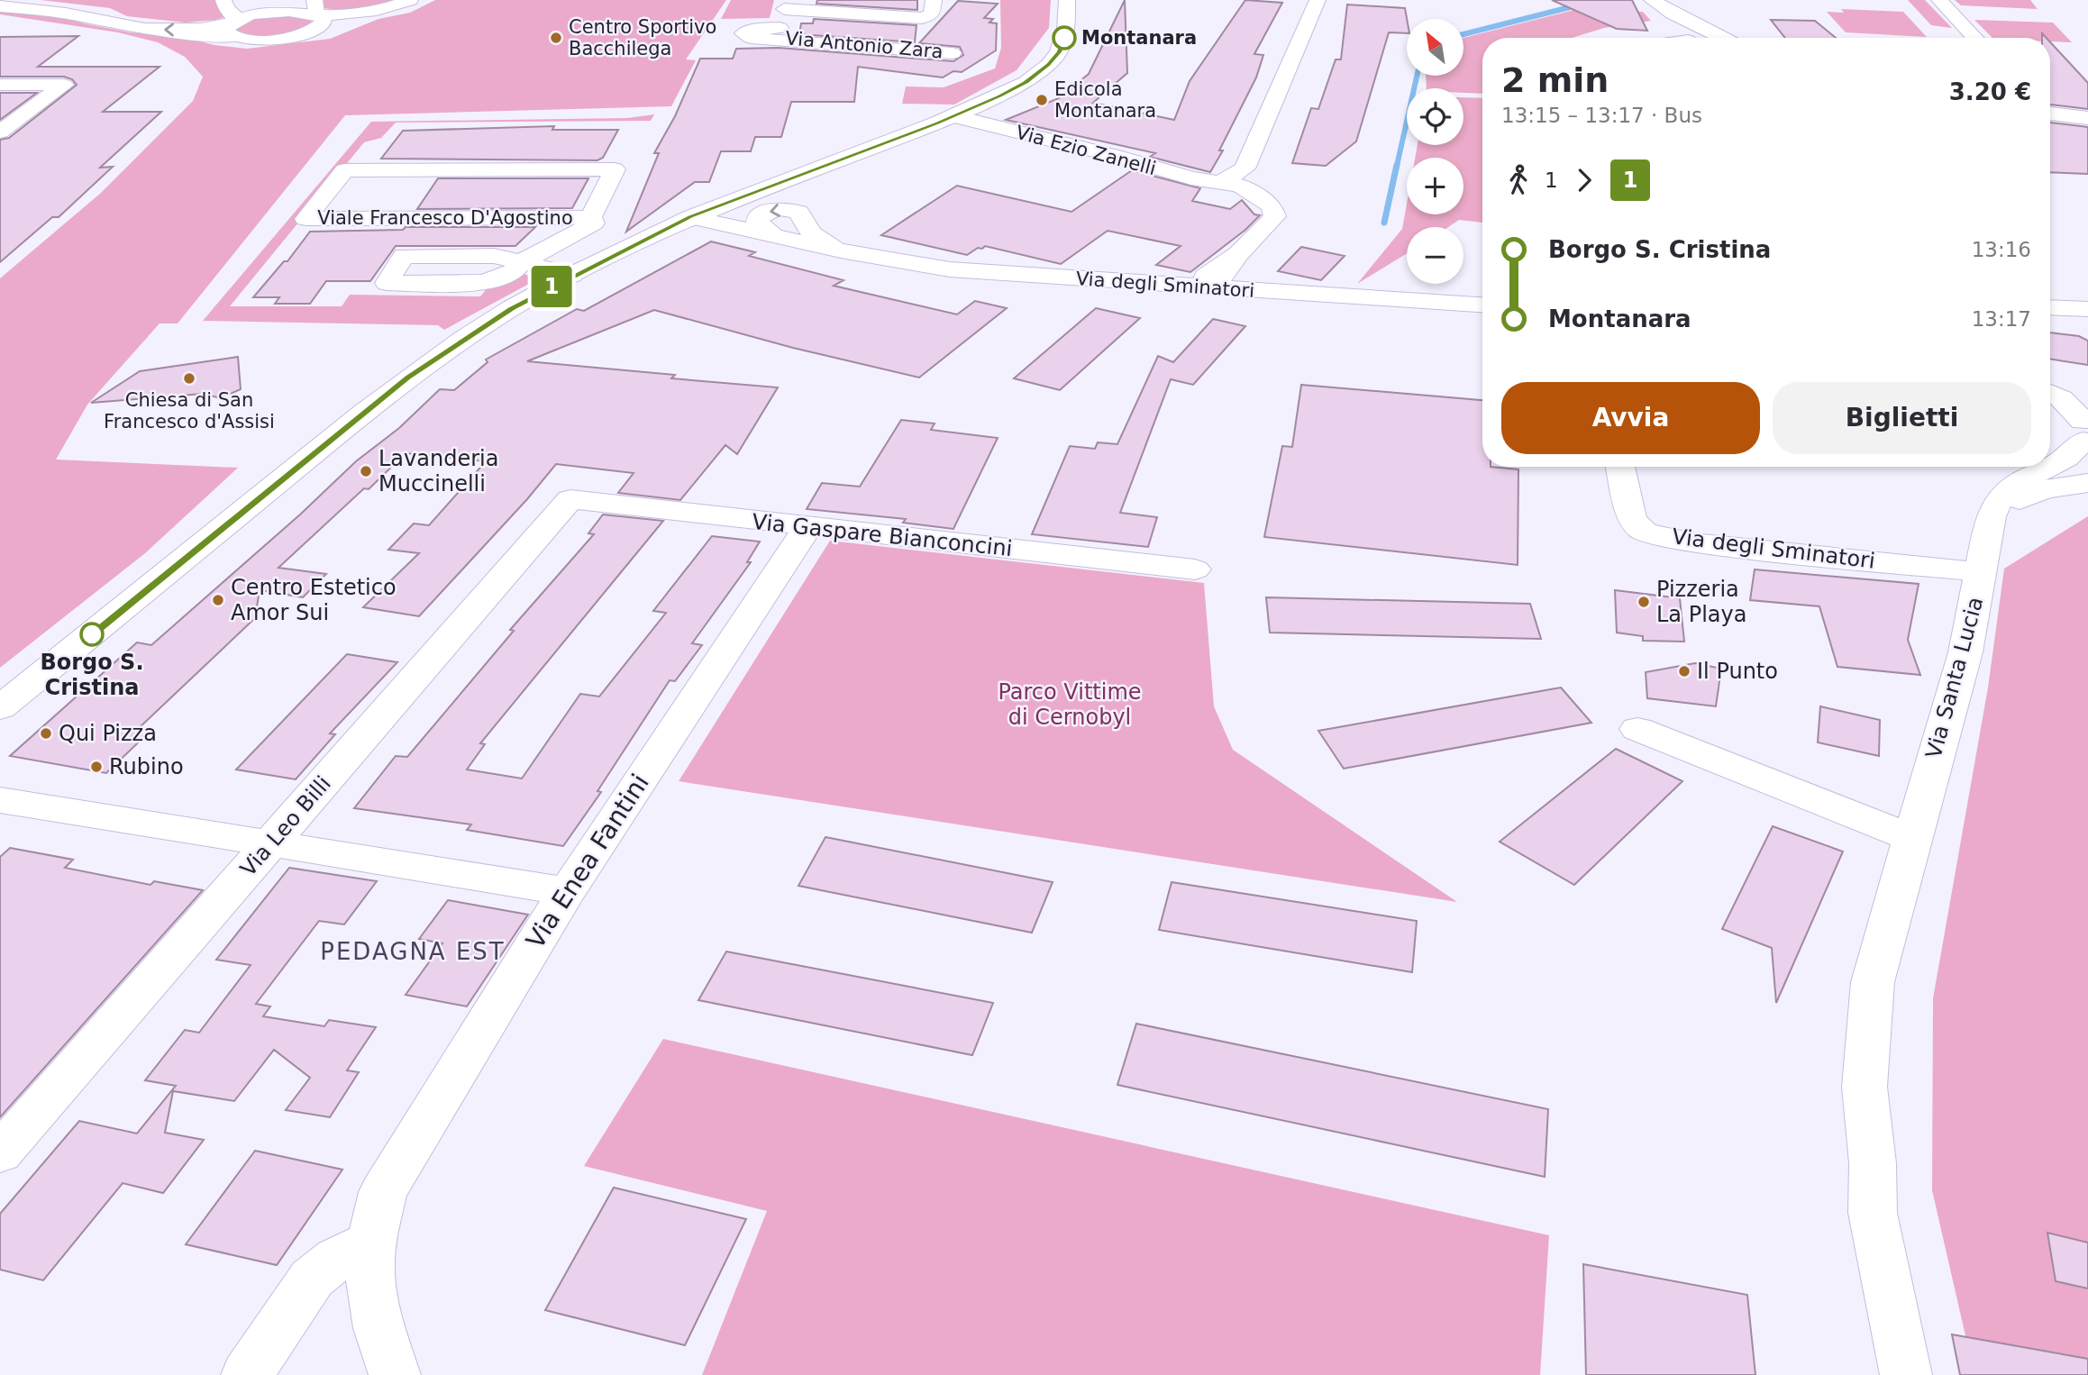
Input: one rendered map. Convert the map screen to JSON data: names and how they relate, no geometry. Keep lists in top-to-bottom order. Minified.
{"streets":{"main road":["Via Antonio Zara","Via Ezio Zanelli","Viale Francesco D'Agostino","Via degli Sminatori","Via Gaspare Bianconcini","Via Santa Lucia","Via Leo Billi","Via Enea Fantini"]},"crossings":[["Via degli Sminatori","Via Santa Lucia"],["Via Gaspare Bianconcini","Via Leo Billi"],["Via Gaspare Bianconcini","Via Enea Fantini"]],"one_way":["Via degli Sminatori"],"districts":["PEDAGNA EST"],"parks":["Parco Vittime di Cernobyl"],"places":["Centro Sportivo Bacchilega","Montanara","Edicola Montanara","Chiesa di San Francesco d'Assisi","Lavanderia Muccinelli","Centro Estetico Amor Sui","Pizzeria La Playa","Borgo S. Cristina","Il Punto","Qui Pizza","Rubino"],"lines":["bus line 1"],"north":"top left","page":{"on_map":"1","map_buttons":["+","−"],"heading":["2 min","13:15 – 13:17 · Bus","3.20 €"],"legs":["1","1"],"list":[{"name":"Borgo S. Cristina","value":"13:16"},{"name":"Montanara","value":"13:17"}],"buttons":["Avvia","Biglietti"]}}
